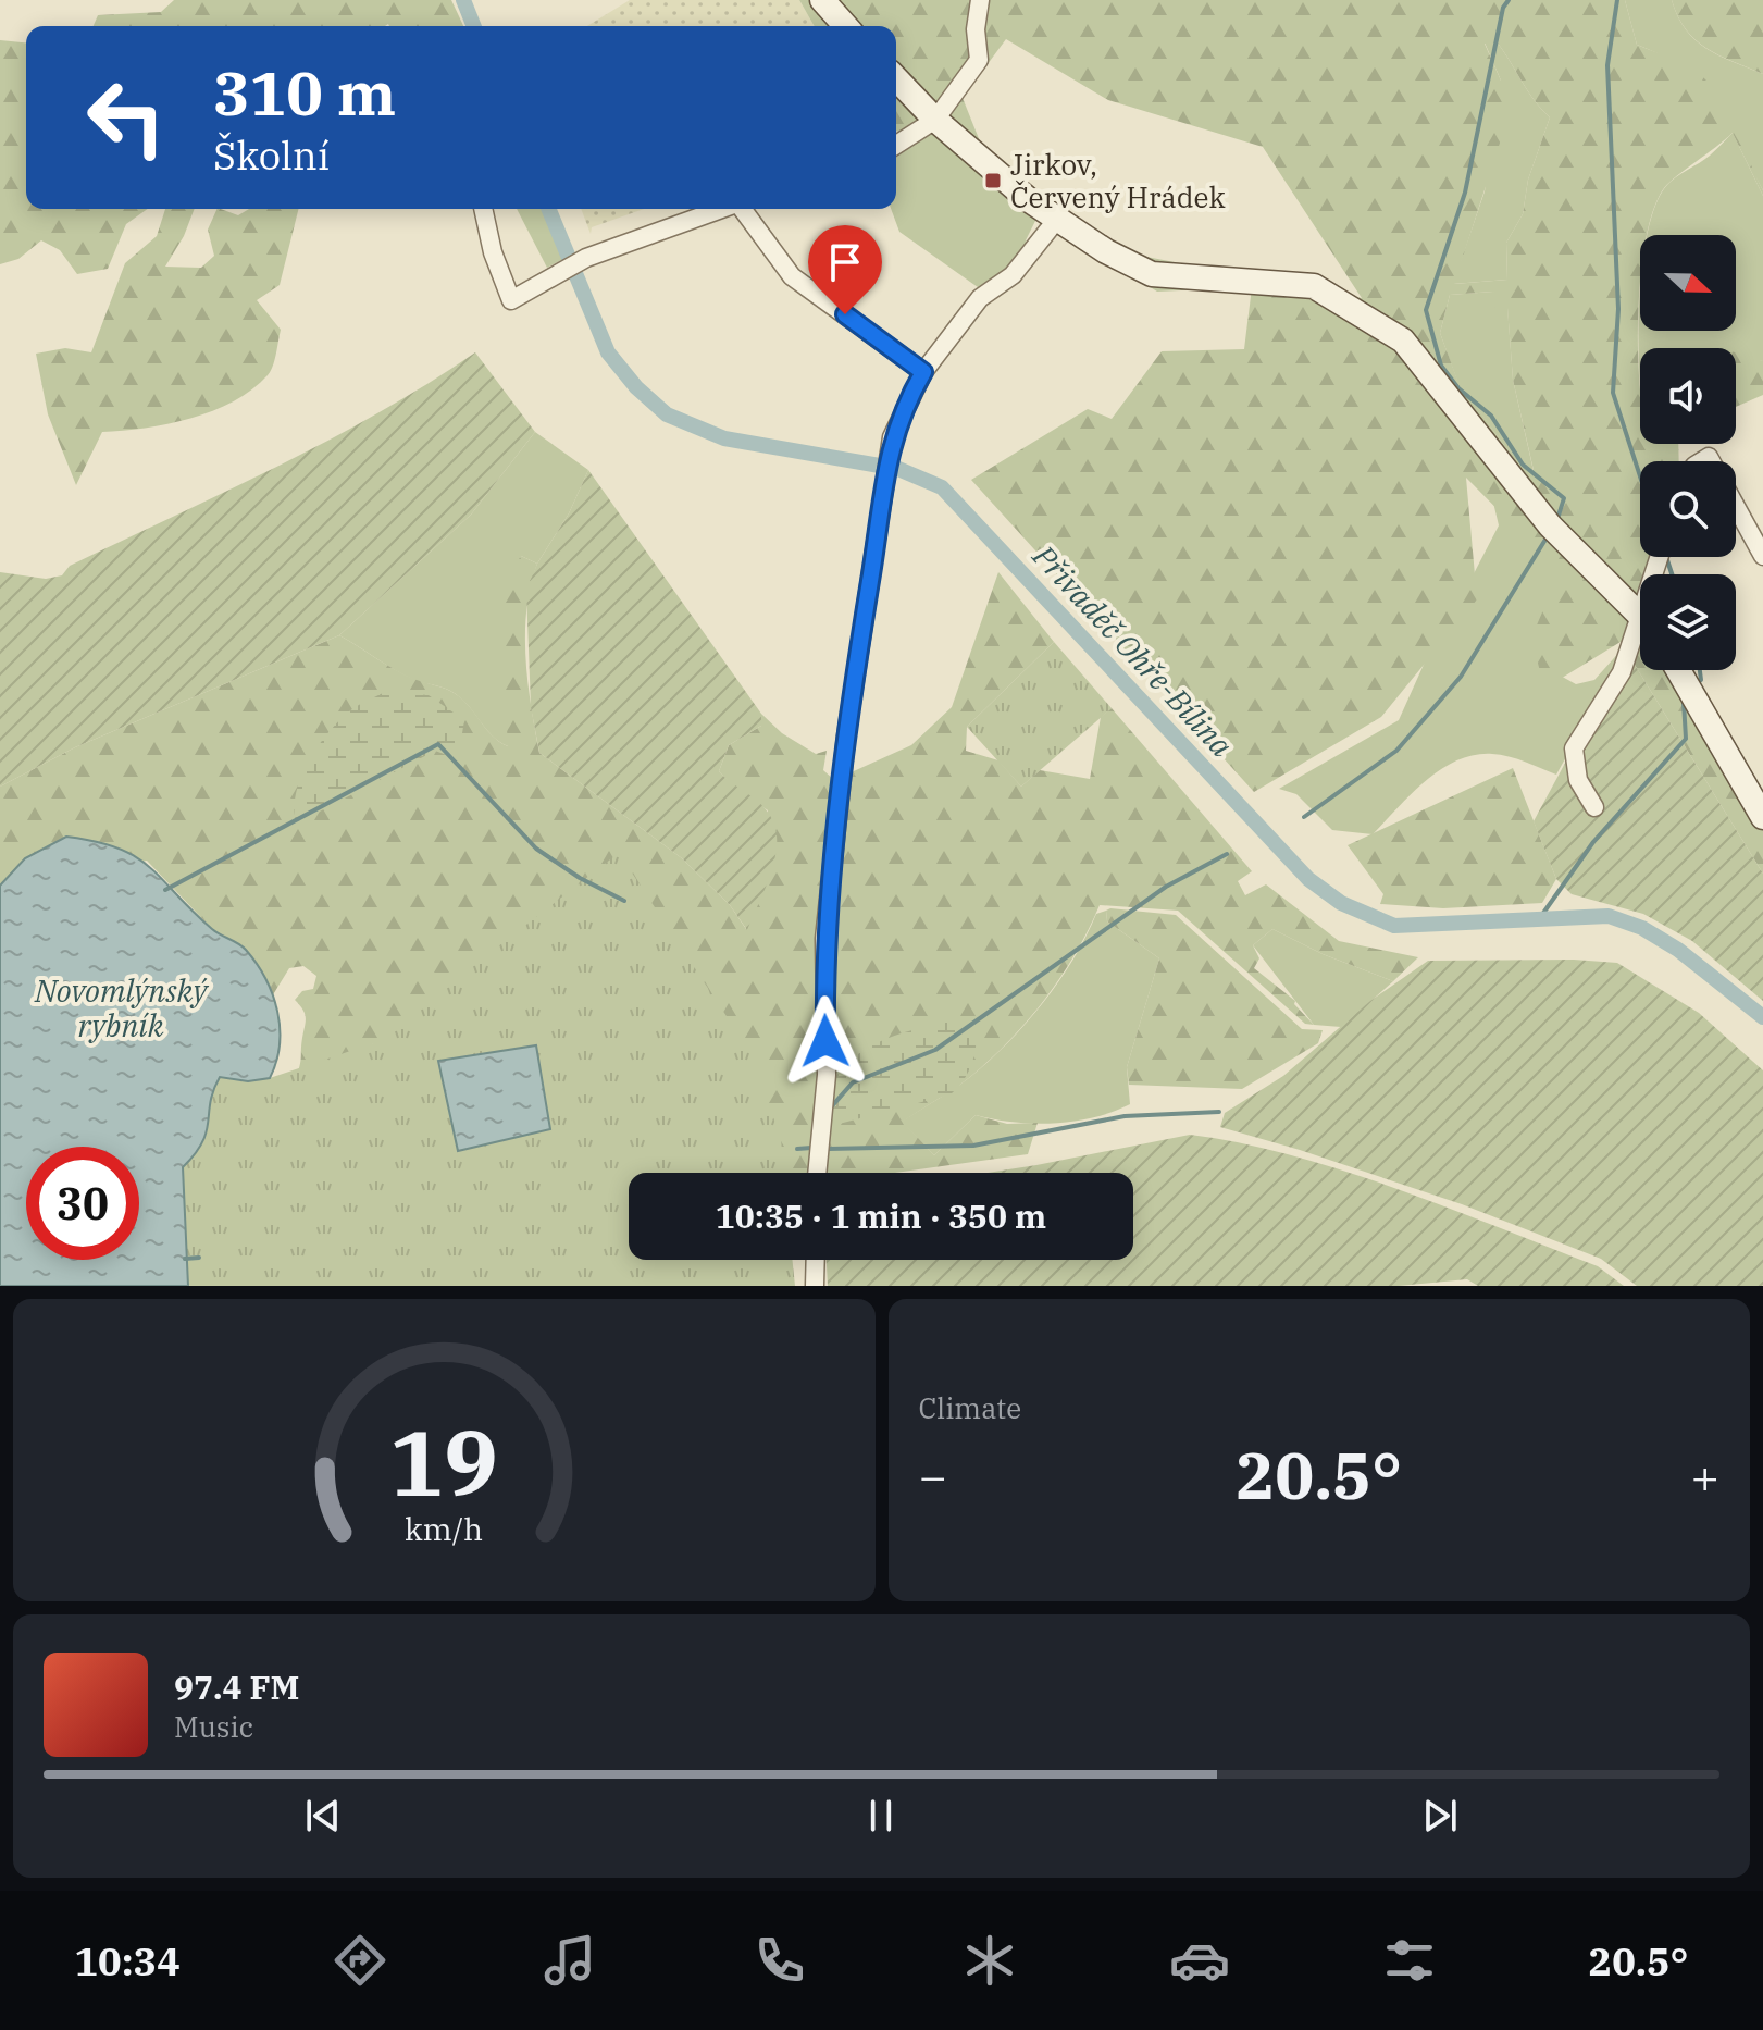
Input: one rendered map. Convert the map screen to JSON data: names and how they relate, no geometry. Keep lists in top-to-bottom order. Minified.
{"water":["Přivaděč Ohře-Bílina","Novomlýnský rybník"],"places":{"transit":["Jirkov, Červený Hrádek"]},"north":"right","page":{"turn":["310 m","Školní"],"limit":"30","trip":"10:35 · 1 min · 350 m","tile":"Climate","heat":["−","20.5°","+"],"song":["97.4 FM","Music"],"tabs":["10:34","20.5°"],"gauge":["19","km/h"]}}
